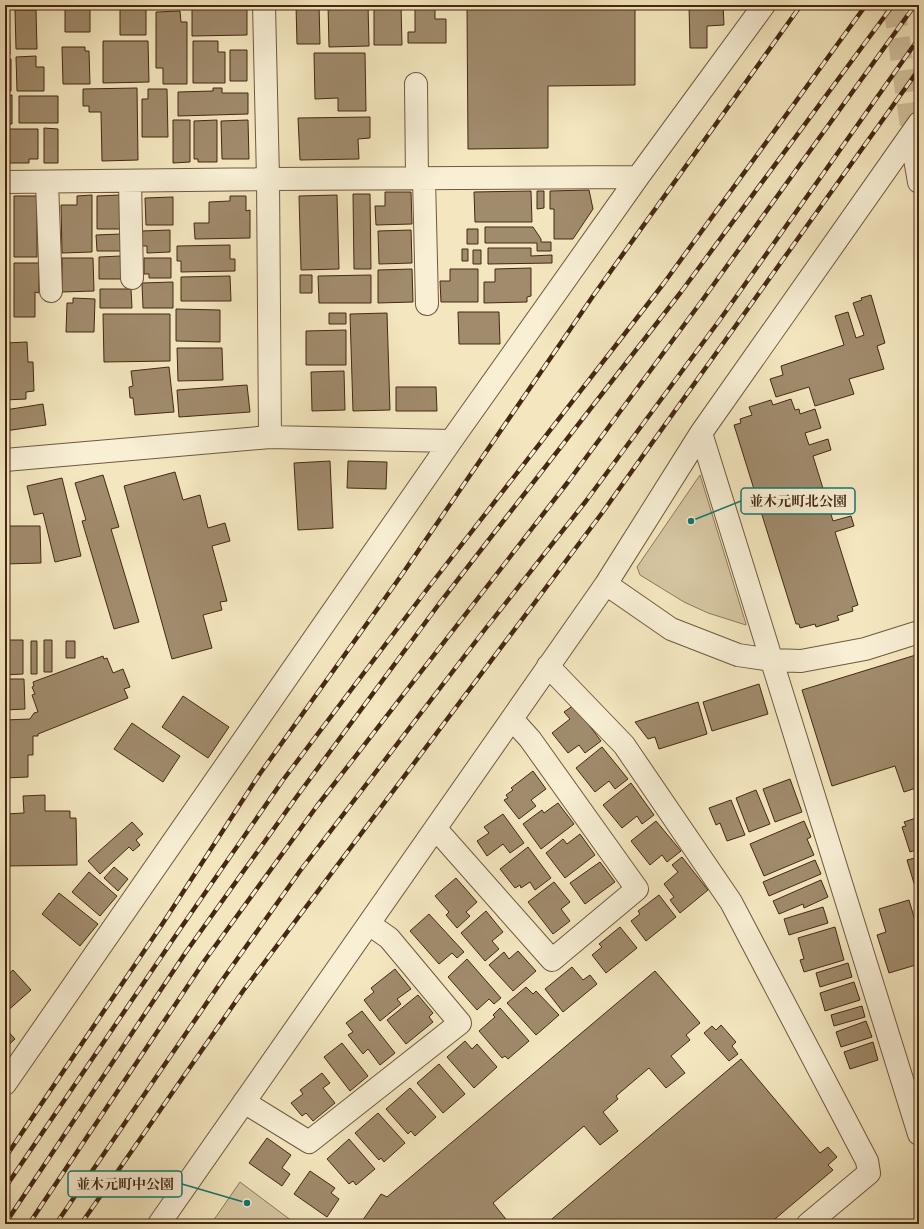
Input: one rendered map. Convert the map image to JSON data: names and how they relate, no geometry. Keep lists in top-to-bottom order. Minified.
{"places":["並木元町北公園","並木元町中公園"]}
